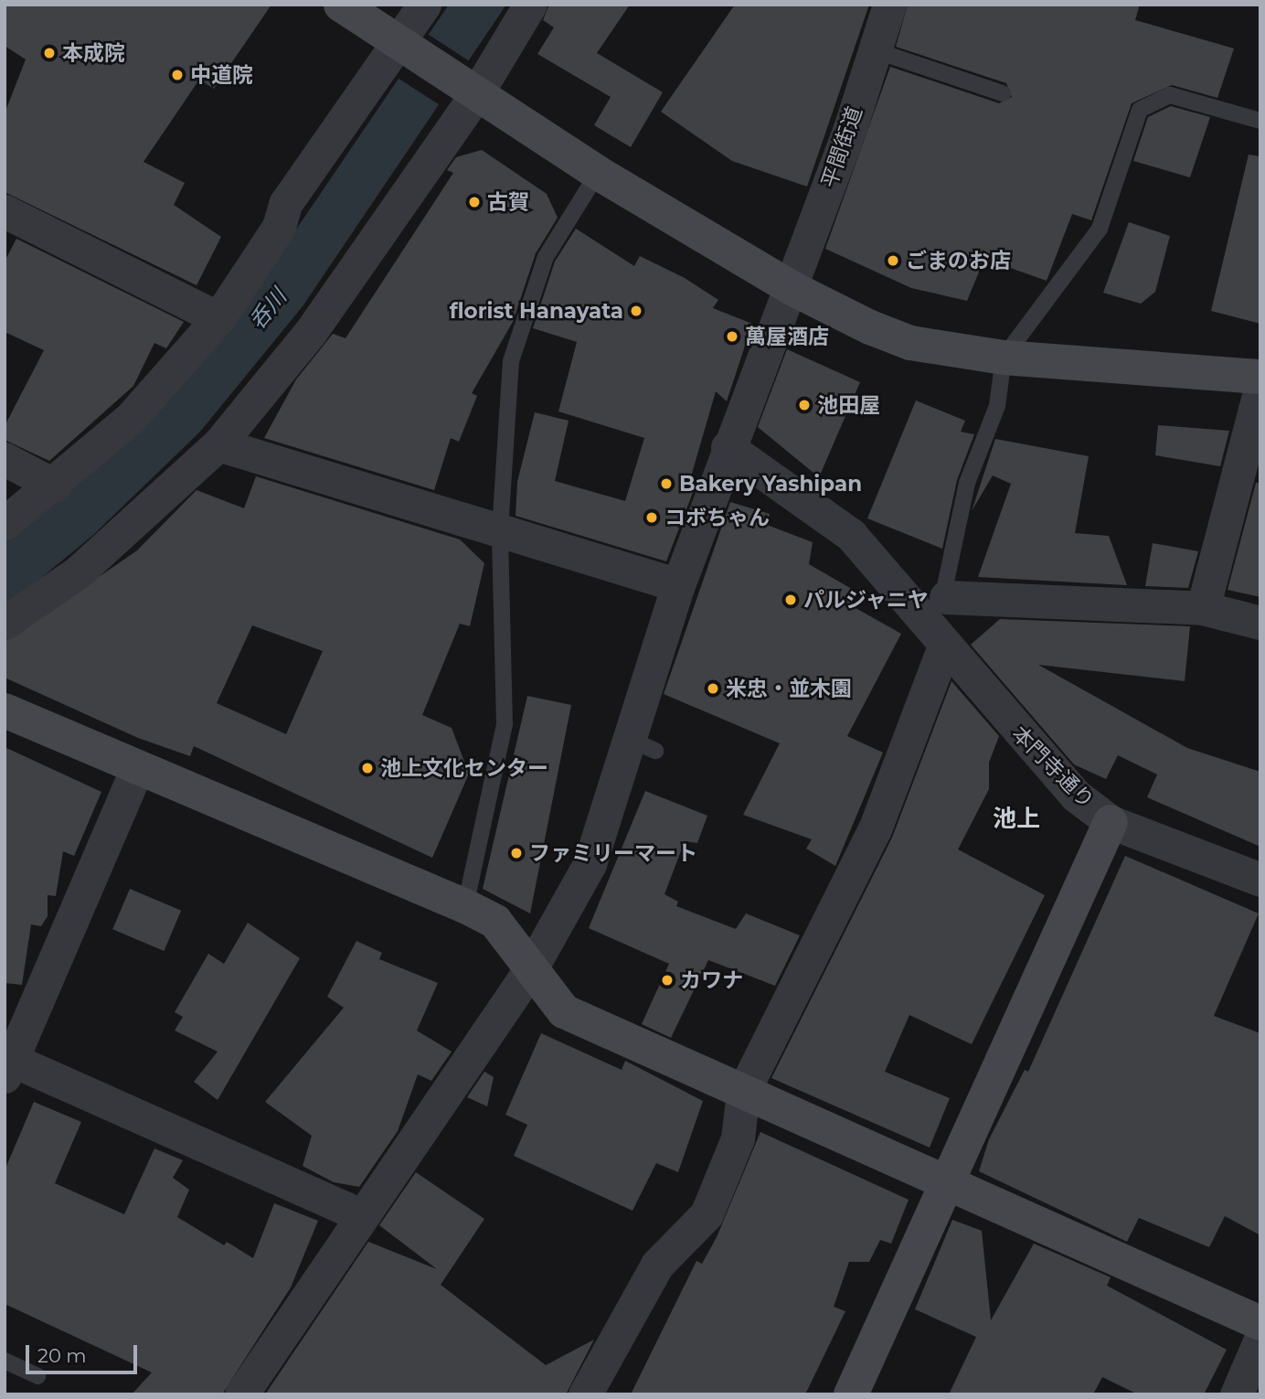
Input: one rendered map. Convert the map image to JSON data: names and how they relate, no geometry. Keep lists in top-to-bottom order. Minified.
{"streets":{"street":["平間街道","本門寺通り"]},"crossings":[["平間街道","本門寺通り"]],"districts":["池上"],"water":["呑川"],"places":["本成院","中道院","古賀","ごまのお店","florist Hanayata","萬屋酒店","池田屋","Bakery Yashipan","コボちゃん","パルジャニヤ","米忠・並木園","池上文化センター","ファミリーマート","カワナ"],"scale_bar":"20 m"}
